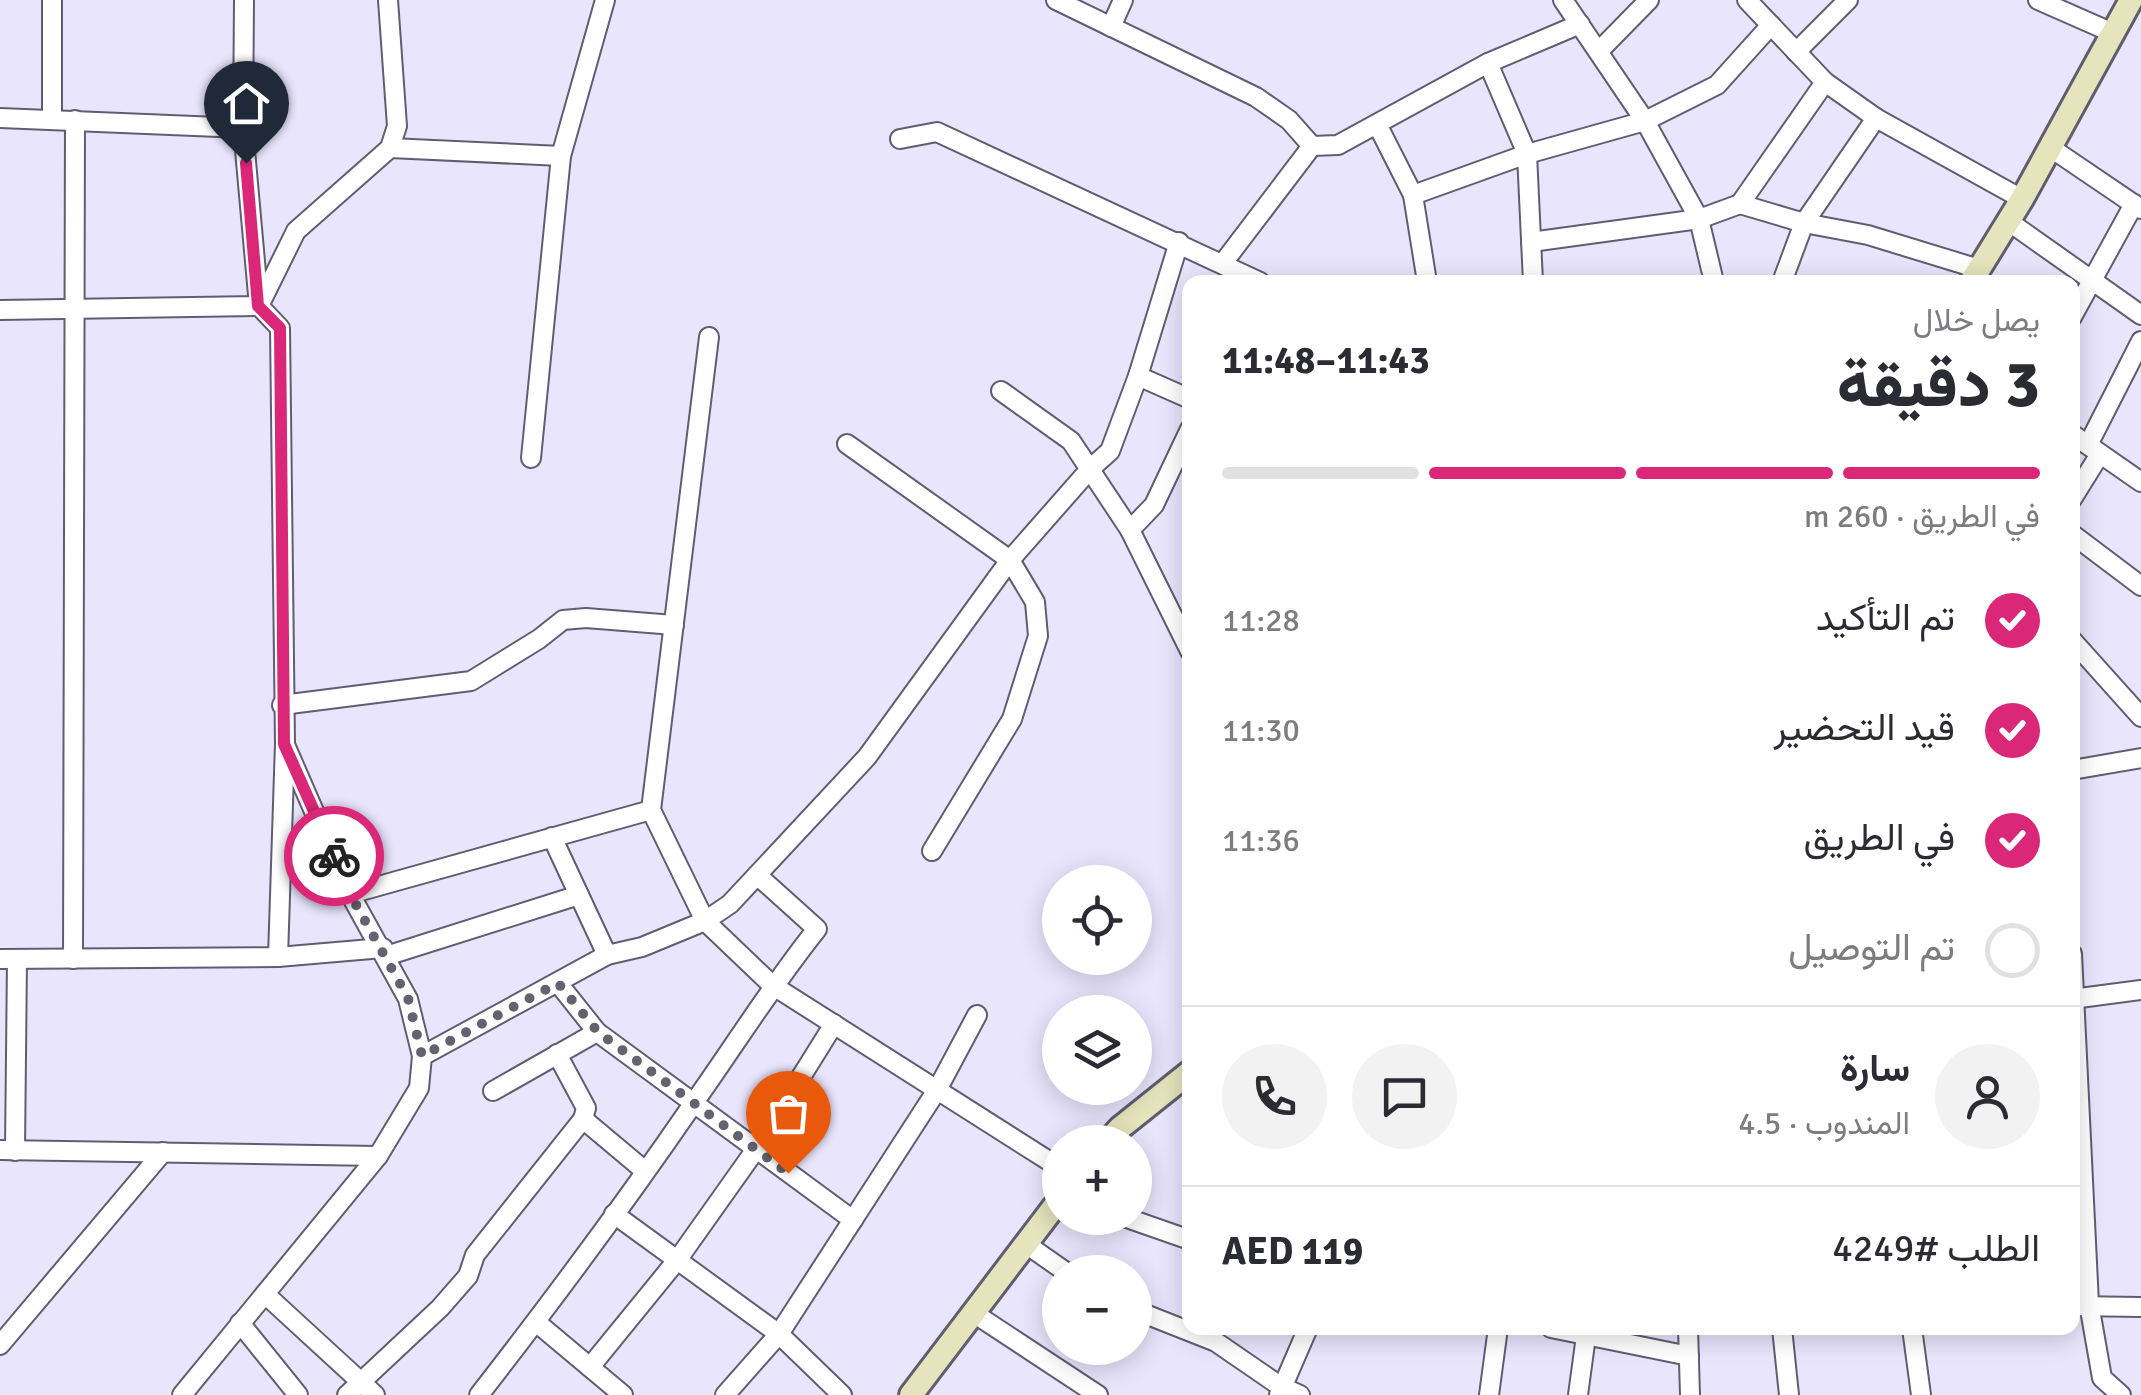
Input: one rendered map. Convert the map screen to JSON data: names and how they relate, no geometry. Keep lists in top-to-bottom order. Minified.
{"page":{"heading":["3 دقيقة","يصل خلال","11:43–11:48"],"panel":["سارة","المندوب · 4.5","الطلب #4249","AED 119"],"bar":"في الطريق · 260 m","list":[["تم التأكيد","11:28"],["قيد التحضير","11:30"],["في الطريق","11:36"],"تم التوصيل"],"map_buttons":["+","−"]}}
